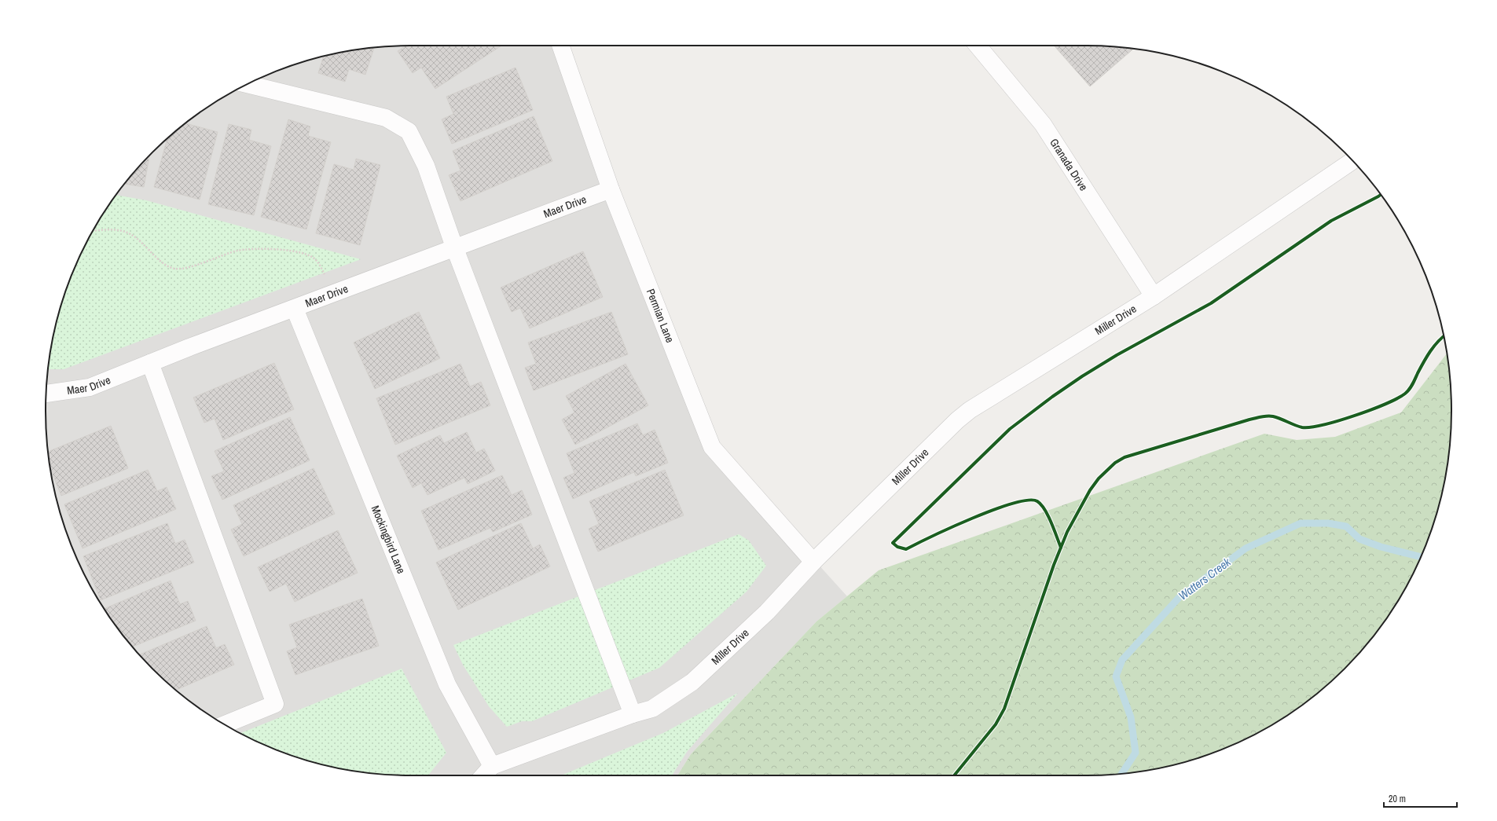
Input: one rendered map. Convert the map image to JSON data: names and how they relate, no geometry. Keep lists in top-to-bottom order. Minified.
{"streets":{"street":["Granada Drive","Maer Drive","Permian Lane","Miller Drive","Mockingbird Lane"]},"crossings":[["Granada Drive","Miller Drive"],["Maer Drive","Permian Lane"],["Maer Drive","Mockingbird Lane"],["Permian Lane","Miller Drive"],["Miller Drive","Mockingbird Lane"]],"water":["Watters Creek"],"scale_bar":"20 m"}
